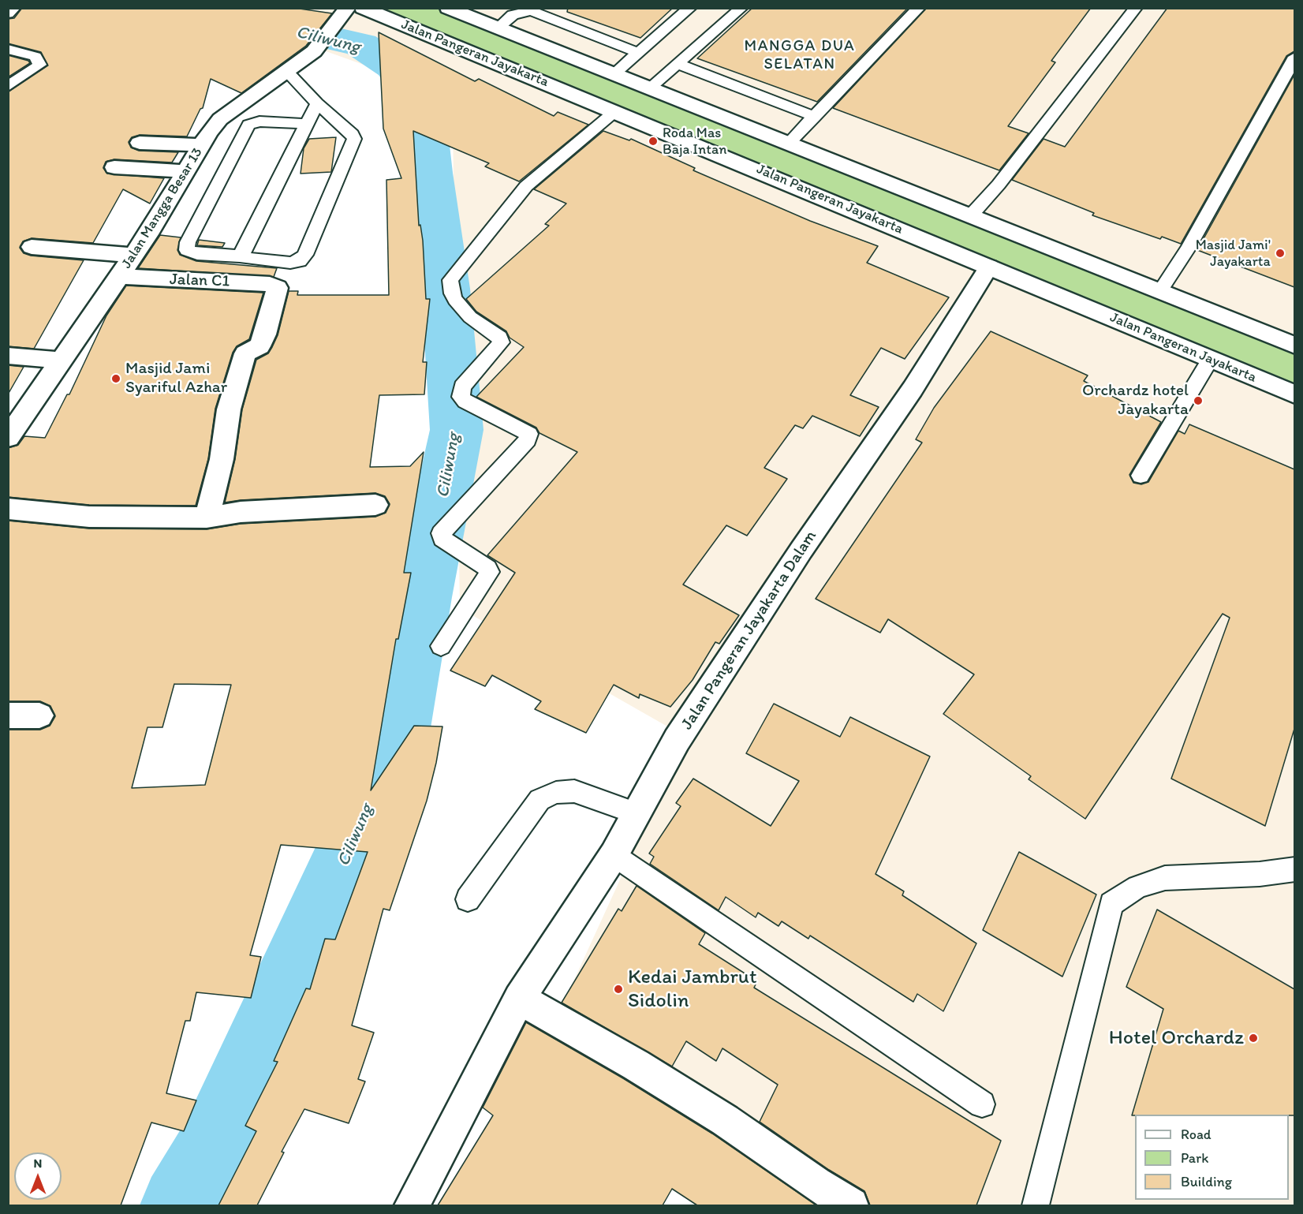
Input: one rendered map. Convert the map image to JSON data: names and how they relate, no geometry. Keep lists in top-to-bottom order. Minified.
{"streets":{"street":["Jalan Pangeran Jayakarta","Jalan Mangga Besar 13","Jalan C1","Jalan Pangeran Jayakarta Dalam"]},"crossings":[["Jalan Pangeran Jayakarta","Jalan Pangeran Jayakarta Dalam"],["Jalan Mangga Besar 13","Jalan C1"]],"districts":["MANGGA DUA SELATAN"],"water":["Ciliwung"],"places":["Roda Mas Baja Intan","Masjid Jami' Jayakarta","Masjid Jami Syariful Azhar","Orchardz hotel Jayakarta","Kedai Jambrut Sidolin","Hotel Orchardz"],"legend":["Road","Park","Building"],"north":"top"}
